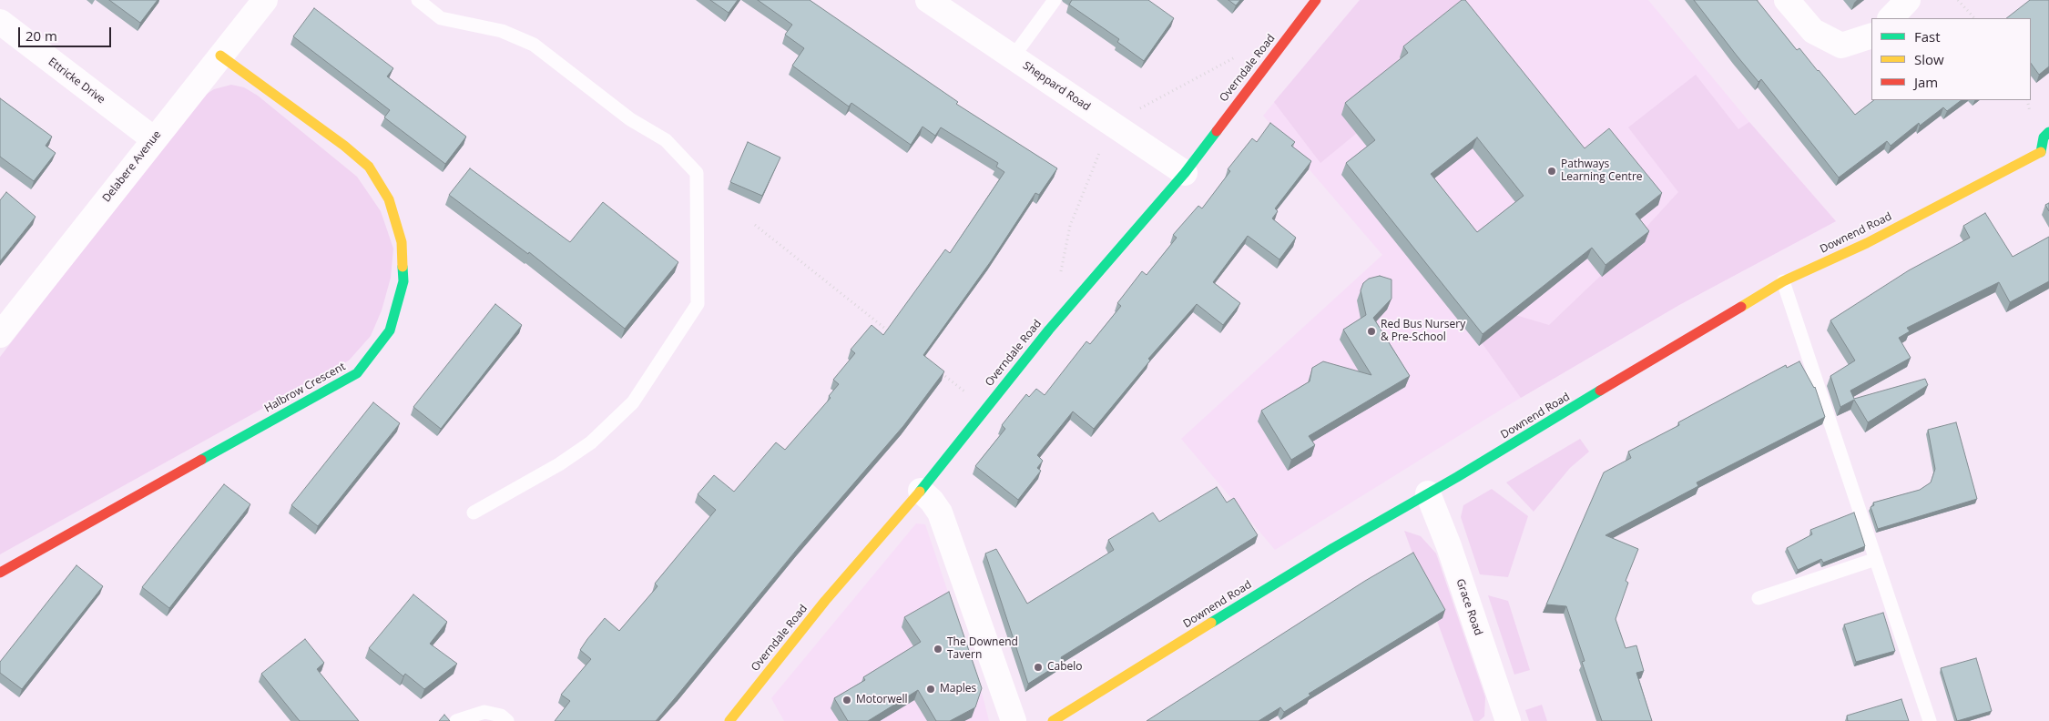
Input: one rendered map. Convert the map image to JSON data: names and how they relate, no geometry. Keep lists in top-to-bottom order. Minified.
{"streets":{"main road":["Overndale Road","Downend Road","Halbrow Crescent"],"street":["Ettricke Drive","Sheppard Road","Delabere Avenue","Grace Road"]},"crossings":[["Overndale Road","Sheppard Road"],["Ettricke Drive","Delabere Avenue"],["Delabere Avenue","Halbrow Crescent"],["Downend Road","Grace Road"]],"places":["Pathways Learning Centre","Red Bus Nursery & Pre-School","The Downend Tavern","Cabelo","Maples","Motorwell"],"legend":["Fast","Slow","Jam"],"scale_bar":"20 m"}
